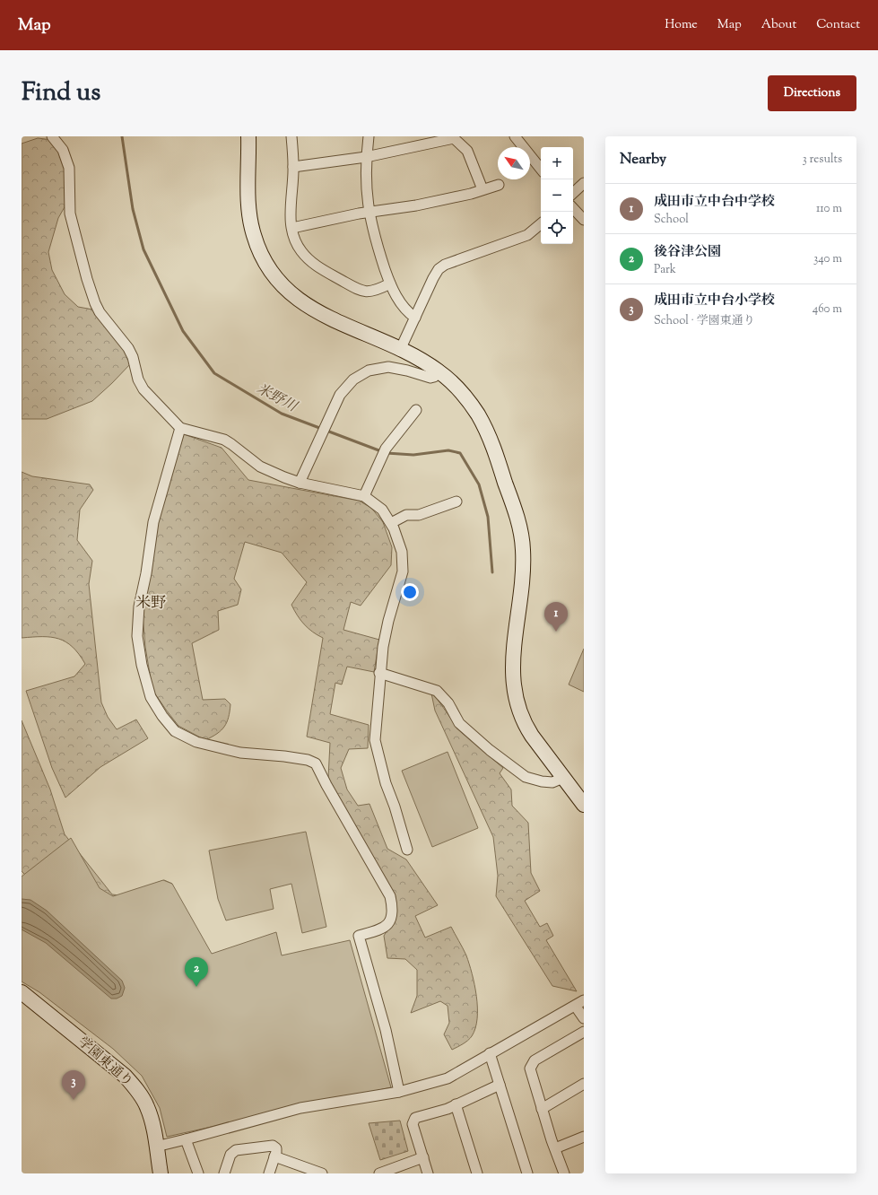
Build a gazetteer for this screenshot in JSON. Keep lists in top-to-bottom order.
{
  "streets": {
    "street": ["学園東通り"]
  },
  "districts": ["米野"],
  "water": ["米野川"],
  "north": "top left",
  "page": {
    "header": "Map",
    "nav": [
      "Home",
      "Map",
      "About",
      "Contact"
    ],
    "title": "Find us",
    "buttons": "Directions",
    "heading": ["Nearby", "3 results"],
    "map_buttons": ["+", "−"],
    "list": [
      {
        "mark": "1",
        "name": "成田市立中台中学校",
        "note": "School",
        "value": "110 m"
      },
      {
        "mark": "2",
        "name": "後谷津公園",
        "note": "Park",
        "value": "340 m"
      },
      {
        "mark": "3",
        "name": "成田市立中台小学校",
        "note": "School · 学園東通り",
        "value": "460 m"
      }
    ],
    "pins": ["1", "2", "3"]
  }
}
